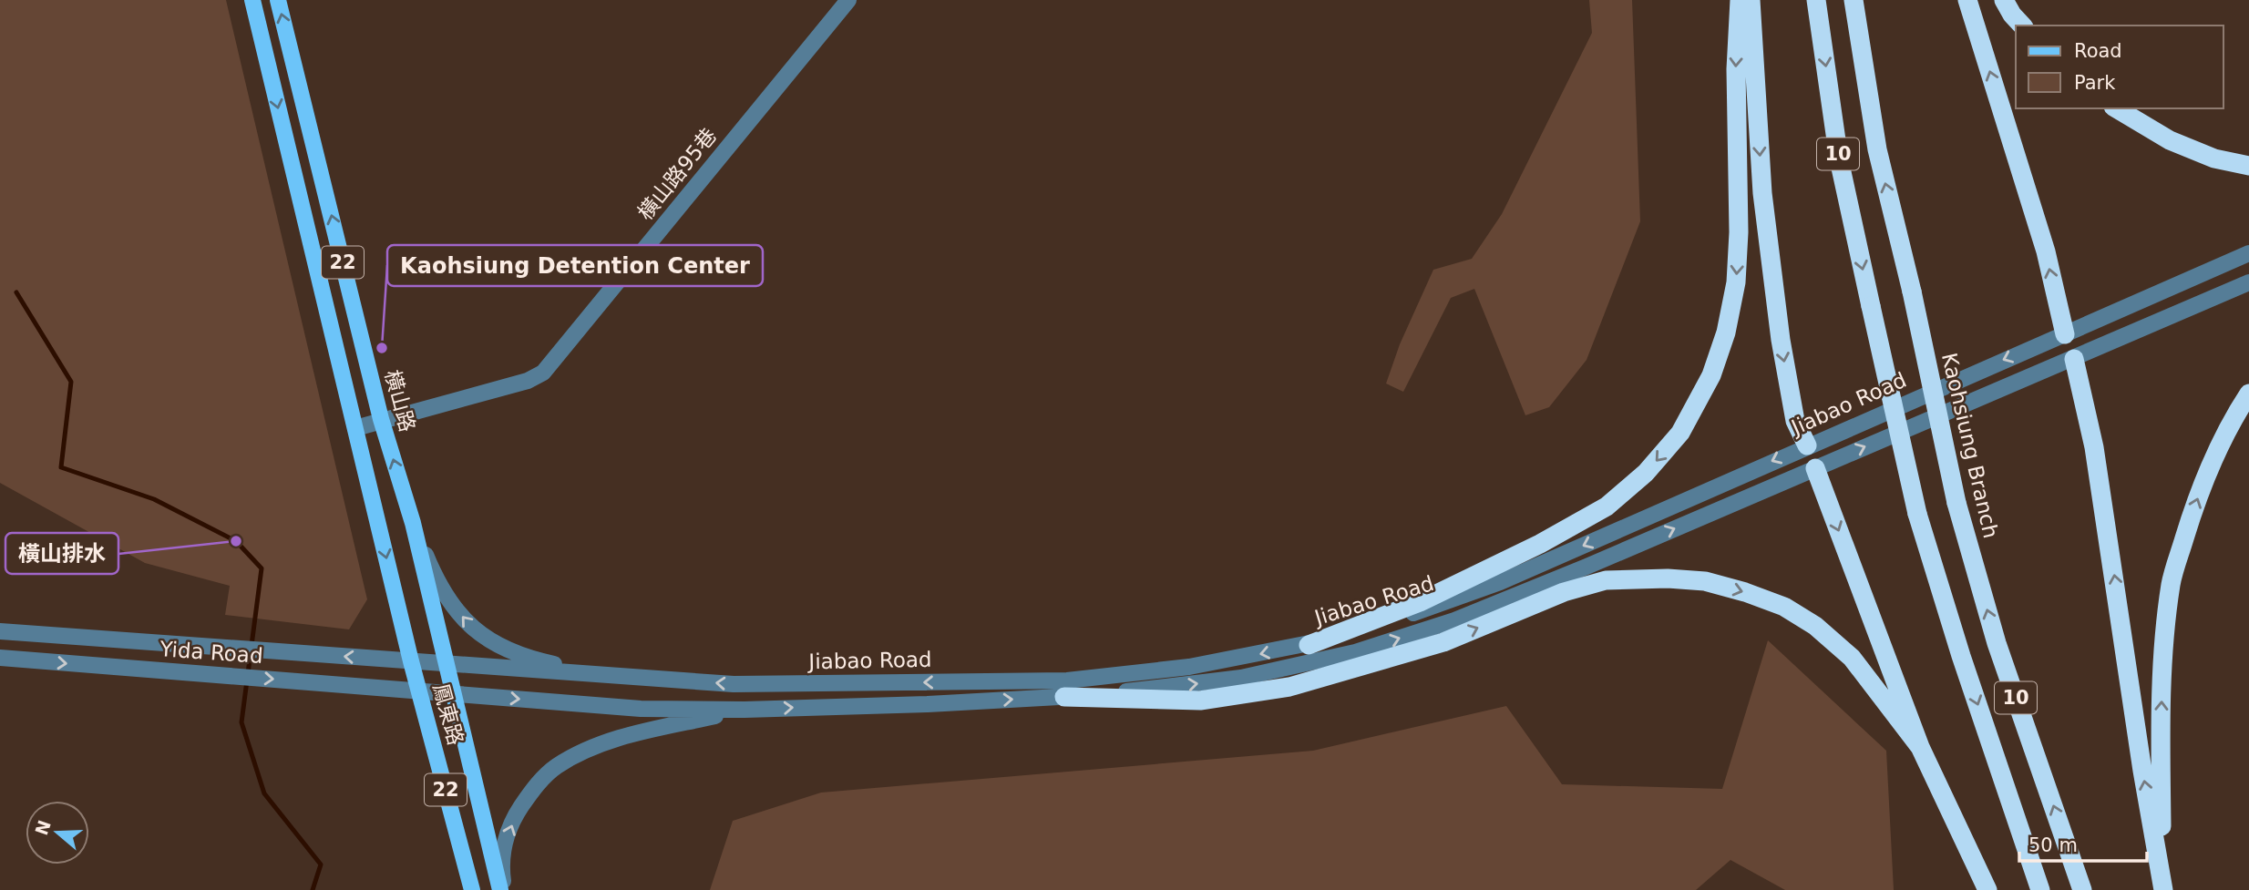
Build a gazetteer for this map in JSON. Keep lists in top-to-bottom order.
{
  "streets": {
    "highway": ["10", "Kaohsiung Branch"],
    "main road": ["22", "橫山路", "鳳東路"],
    "street": ["橫山路95巷", "Jiabao Road", "Yida Road"]
  },
  "crossings": [
    ["橫山路95巷", "22"],
    ["橫山路95巷", "橫山路"],
    ["22", "Yida Road"],
    ["22", "鳳東路"],
    ["橫山路", "Jiabao Road"],
    ["橫山路", "Yida Road"],
    ["橫山路", "鳳東路"],
    ["Jiabao Road", "Yida Road"],
    ["Jiabao Road", "鳳東路"],
    ["Yida Road", "鳳東路"]
  ],
  "places": ["Kaohsiung Detention Center", "橫山排水"],
  "legend": ["Road", "Park"],
  "scale_bar": "50 m",
  "north": "left"
}
